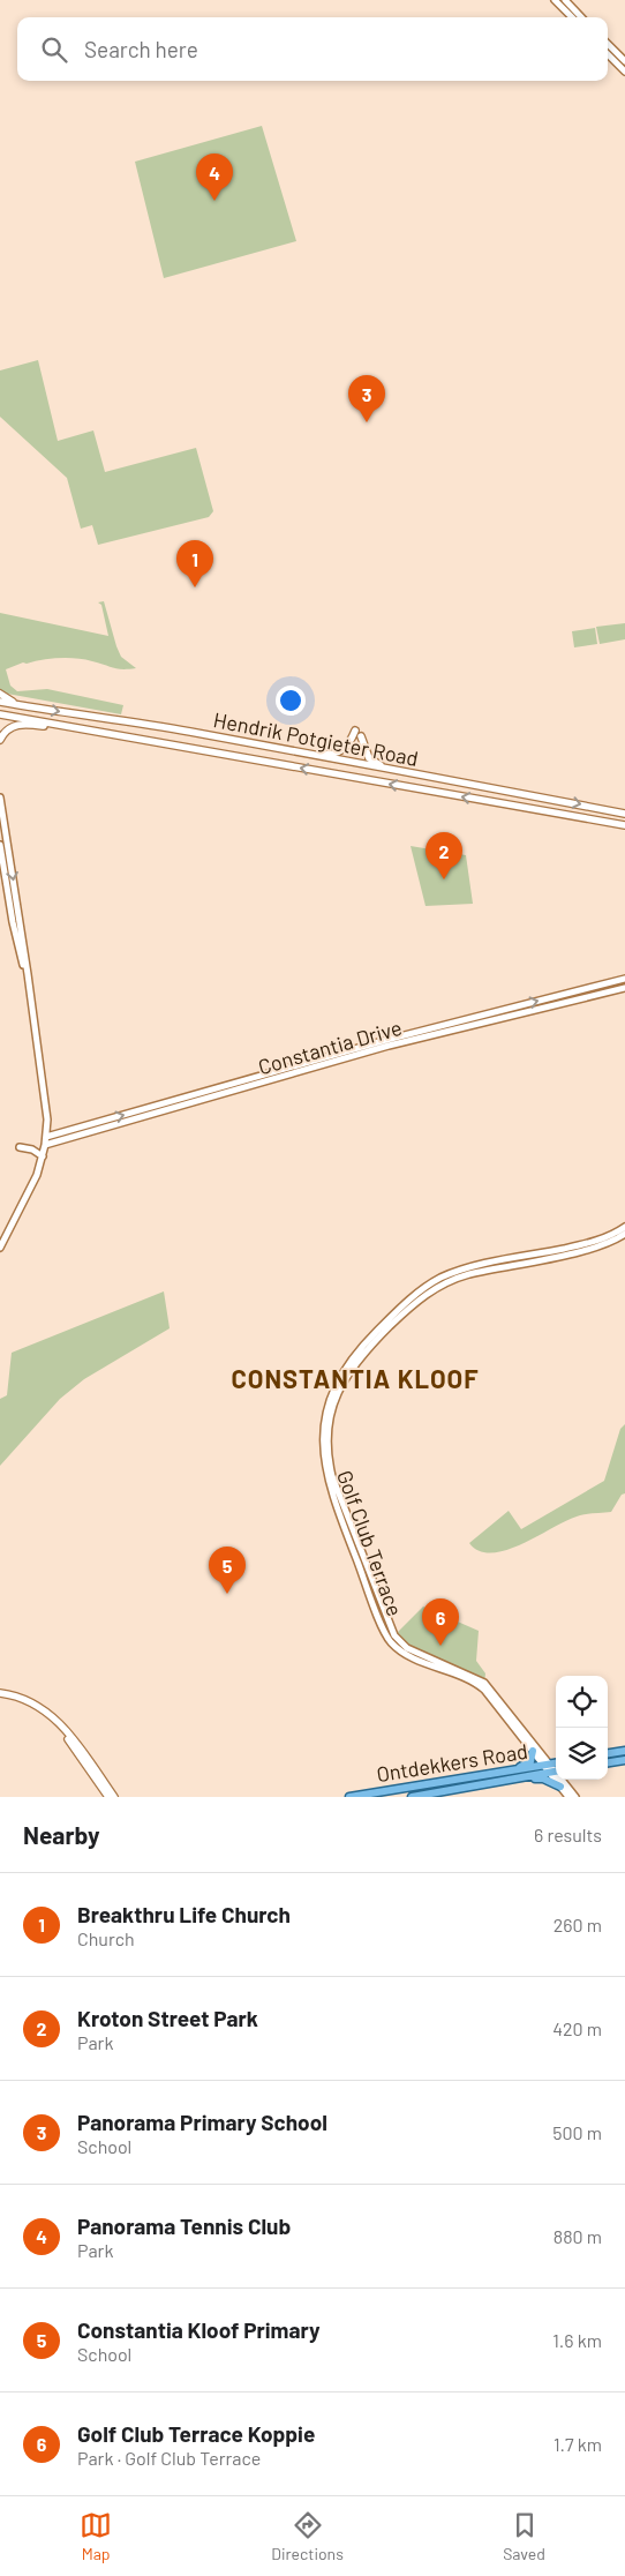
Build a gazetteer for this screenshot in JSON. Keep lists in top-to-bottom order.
{
  "streets": {
    "main road": ["Hendrik Potgieter Road", "Ontdekkers Road"],
    "street": ["Constantia Drive", "Golf Club Terrace"]
  },
  "crossings": [
    ["Golf Club Terrace", "Ontdekkers Road"]
  ],
  "districts": ["CONSTANTIA KLOOF"],
  "page": {
    "search": "Search here",
    "pins": [
      "4",
      "3",
      "1",
      "2",
      "5",
      "6"
    ],
    "heading": ["Nearby", "6 results"],
    "list": [
      {
        "mark": "1",
        "name": "Breakthru Life Church",
        "note": "Church",
        "value": "260 m"
      },
      {
        "mark": "2",
        "name": "Kroton Street Park",
        "note": "Park",
        "value": "420 m"
      },
      {
        "mark": "3",
        "name": "Panorama Primary School",
        "note": "School",
        "value": "500 m"
      },
      {
        "mark": "4",
        "name": "Panorama Tennis Club",
        "note": "Park",
        "value": "880 m"
      },
      {
        "mark": "5",
        "name": "Constantia Kloof Primary",
        "note": "School",
        "value": "1.6 km"
      },
      {
        "mark": "6",
        "name": "Golf Club Terrace Koppie",
        "note": "Park · Golf Club Terrace",
        "value": "1.7 km"
      }
    ],
    "nav": ["Map", "Directions", "Saved"]
  }
}
